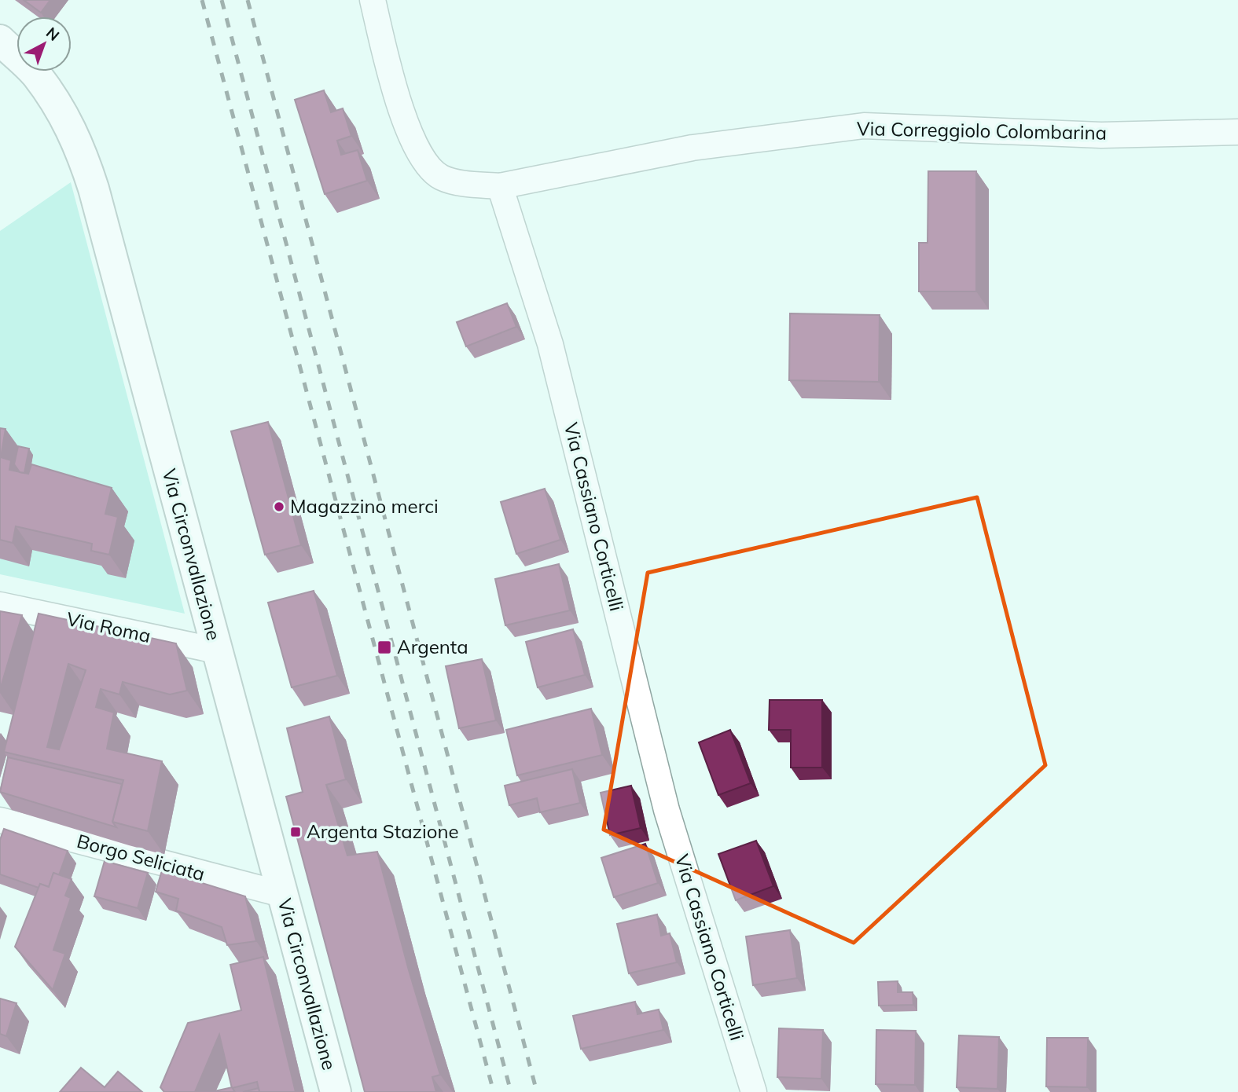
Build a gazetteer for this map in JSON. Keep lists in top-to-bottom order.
{
  "streets": {
    "street": [
      "Via Correggiolo Colombarina",
      "Via Cassiano Corticelli",
      "Via Circonvallazione",
      "Via Roma",
      "Borgo Seliciata"
    ]
  },
  "crossings": [
    ["Via Correggiolo Colombarina", "Via Cassiano Corticelli"],
    ["Via Circonvallazione", "Via Roma"],
    ["Via Circonvallazione", "Borgo Seliciata"]
  ],
  "places": {
    "other": ["Magazzino merci"],
    "transit": ["Argenta", "Argenta Stazione"]
  },
  "north": "top right"
}
